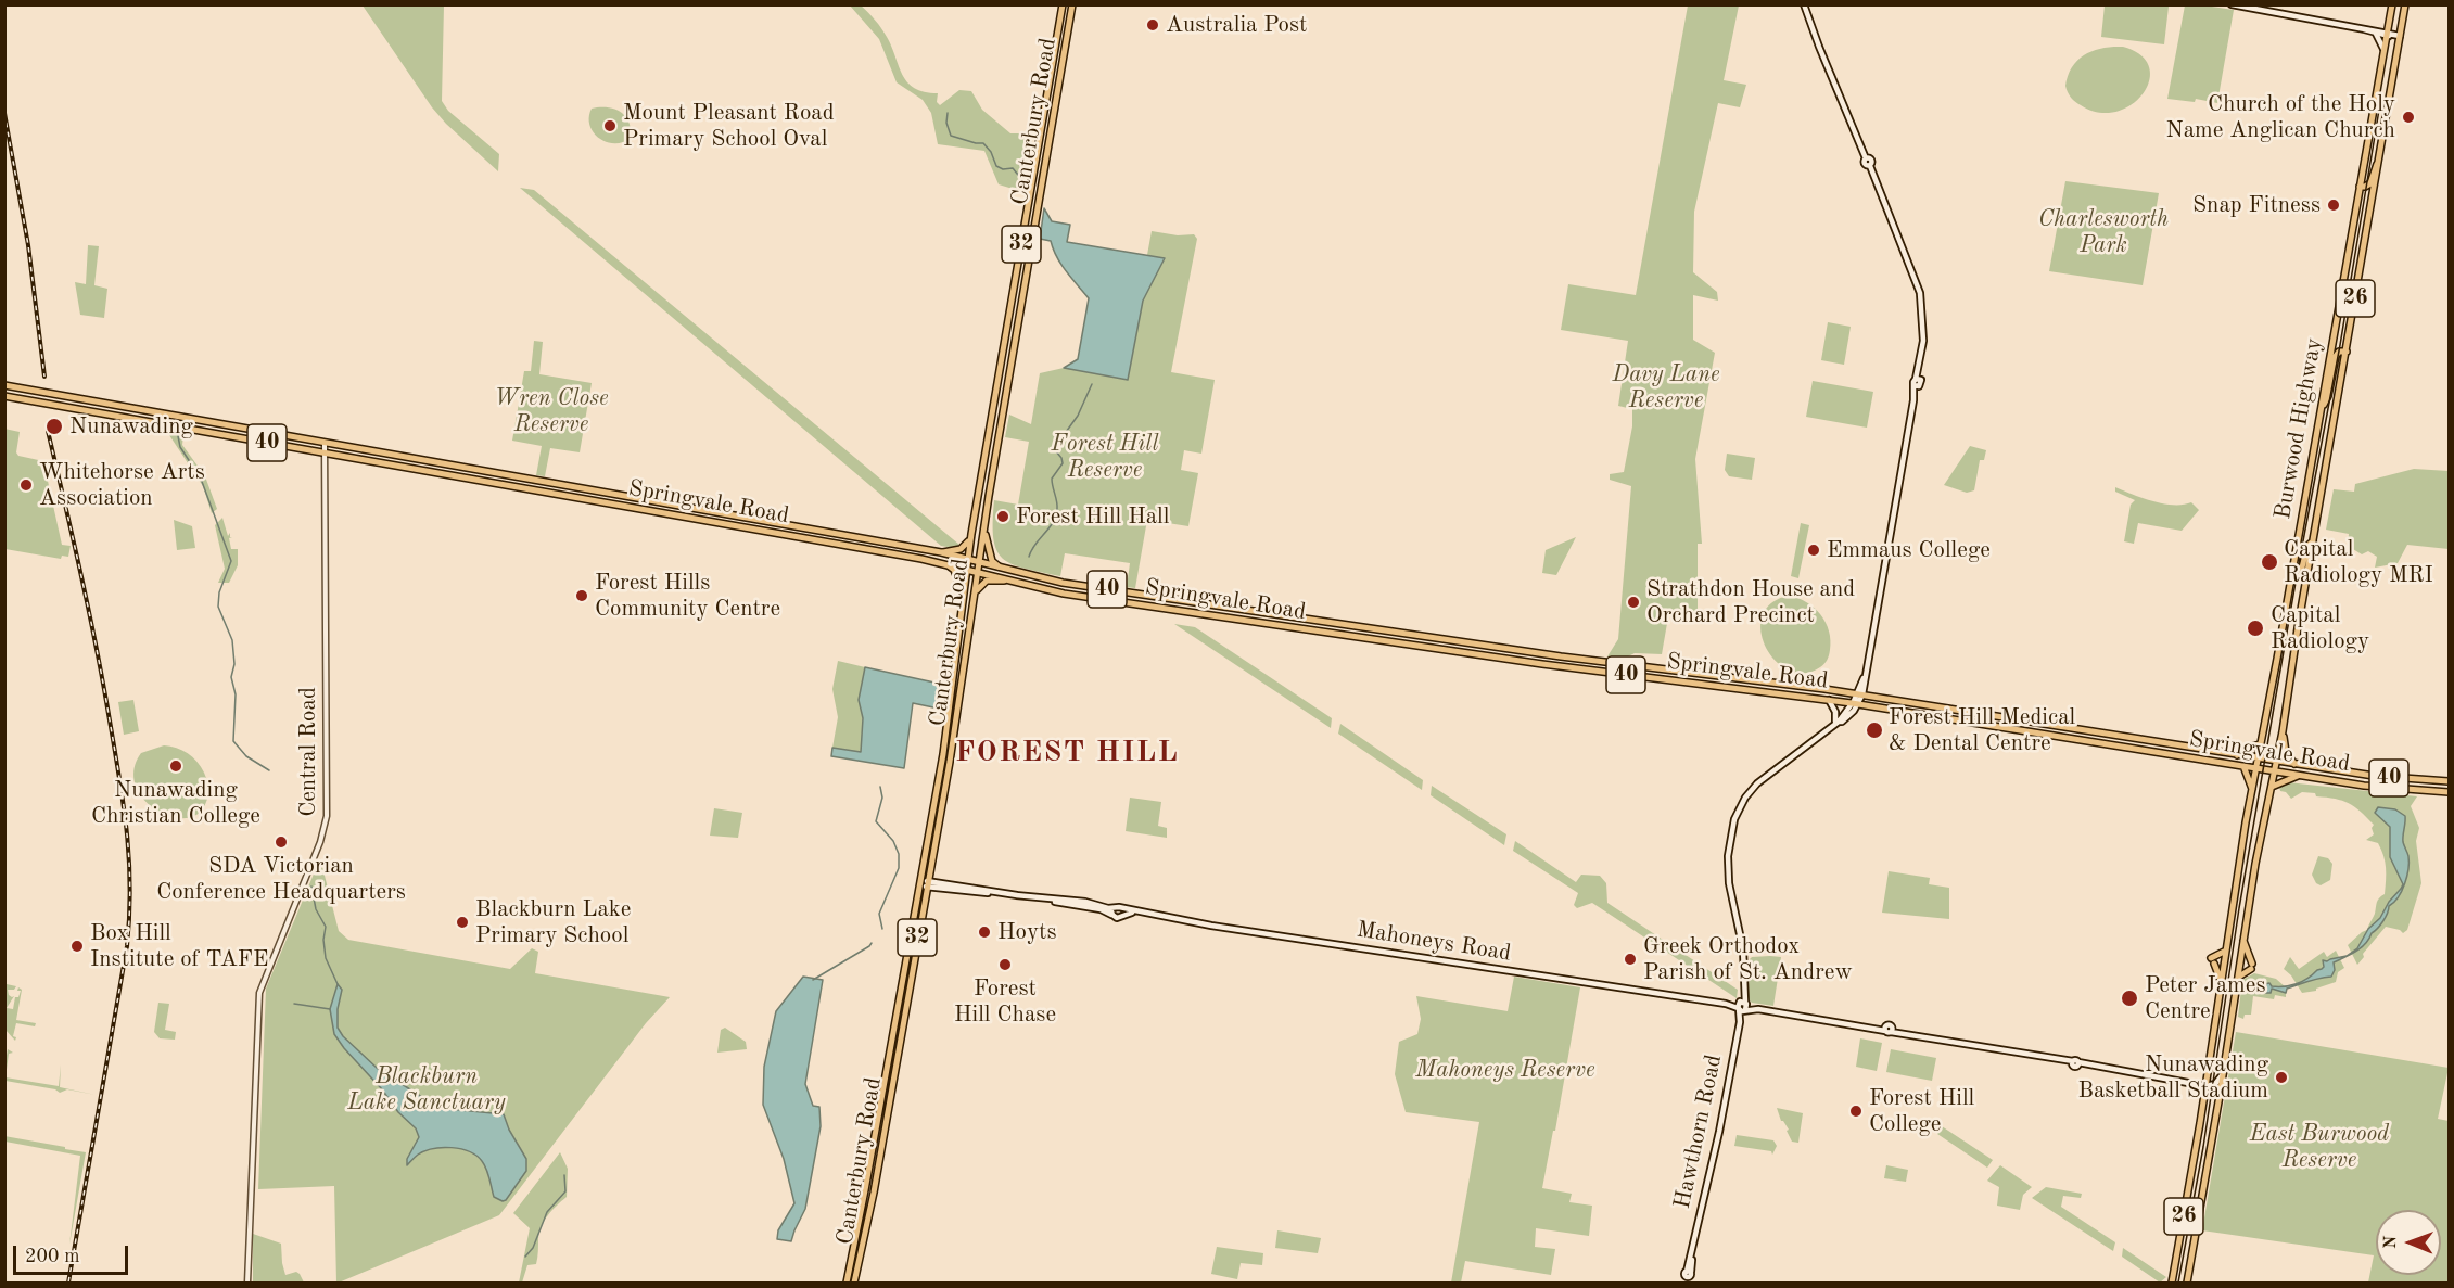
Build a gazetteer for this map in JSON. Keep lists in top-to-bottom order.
{
  "streets": {
    "main road": [
      "Canterbury Road",
      "32",
      "26",
      "Burwood Highway",
      "40",
      "Springvale Road",
      "Mahoneys Road",
      "Hawthorn Road"
    ],
    "street": ["Central Road"]
  },
  "crossings": [
    ["Canterbury Road", "Springvale Road"],
    ["Burwood Highway", "Springvale Road"],
    ["Burwood Highway", "Mahoneys Road"],
    ["Springvale Road", "Central Road"],
    ["Springvale Road", "Hawthorn Road"],
    ["Mahoneys Road", "Hawthorn Road"]
  ],
  "districts": ["FOREST HILL"],
  "parks": [
    "Charlesworth Park",
    "Davy Lane Reserve",
    "Wren Close Reserve",
    "Forest Hill Reserve",
    "Mahoneys Reserve",
    "Blackburn Lake Sanctuary",
    "East Burwood Reserve"
  ],
  "places": [
    "Australia Post",
    "Church of the Holy Name Anglican Church",
    "Mount Pleasant Road Primary School Oval",
    "Snap Fitness",
    "Nunawading",
    "Whitehorse Arts Association",
    "Forest Hill Hall",
    "Emmaus College",
    "Capital Radiology MRI",
    "Forest Hills Community Centre",
    "Strathdon House and Orchard Precinct",
    "Capital Radiology",
    "Forest Hill Medical & Dental Centre",
    "Nunawading Christian College",
    "SDA Victorian Conference Headquarters",
    "Blackburn Lake Primary School",
    "Hoyts",
    "Box Hill Institute of TAFE",
    "Greek Orthodox Parish of St. Andrew",
    "Forest Hill Chase",
    "Peter James Centre",
    "Nunawading Basketball Stadium",
    "Forest Hill College"
  ],
  "scale_bar": "200 m",
  "north": "left"
}
